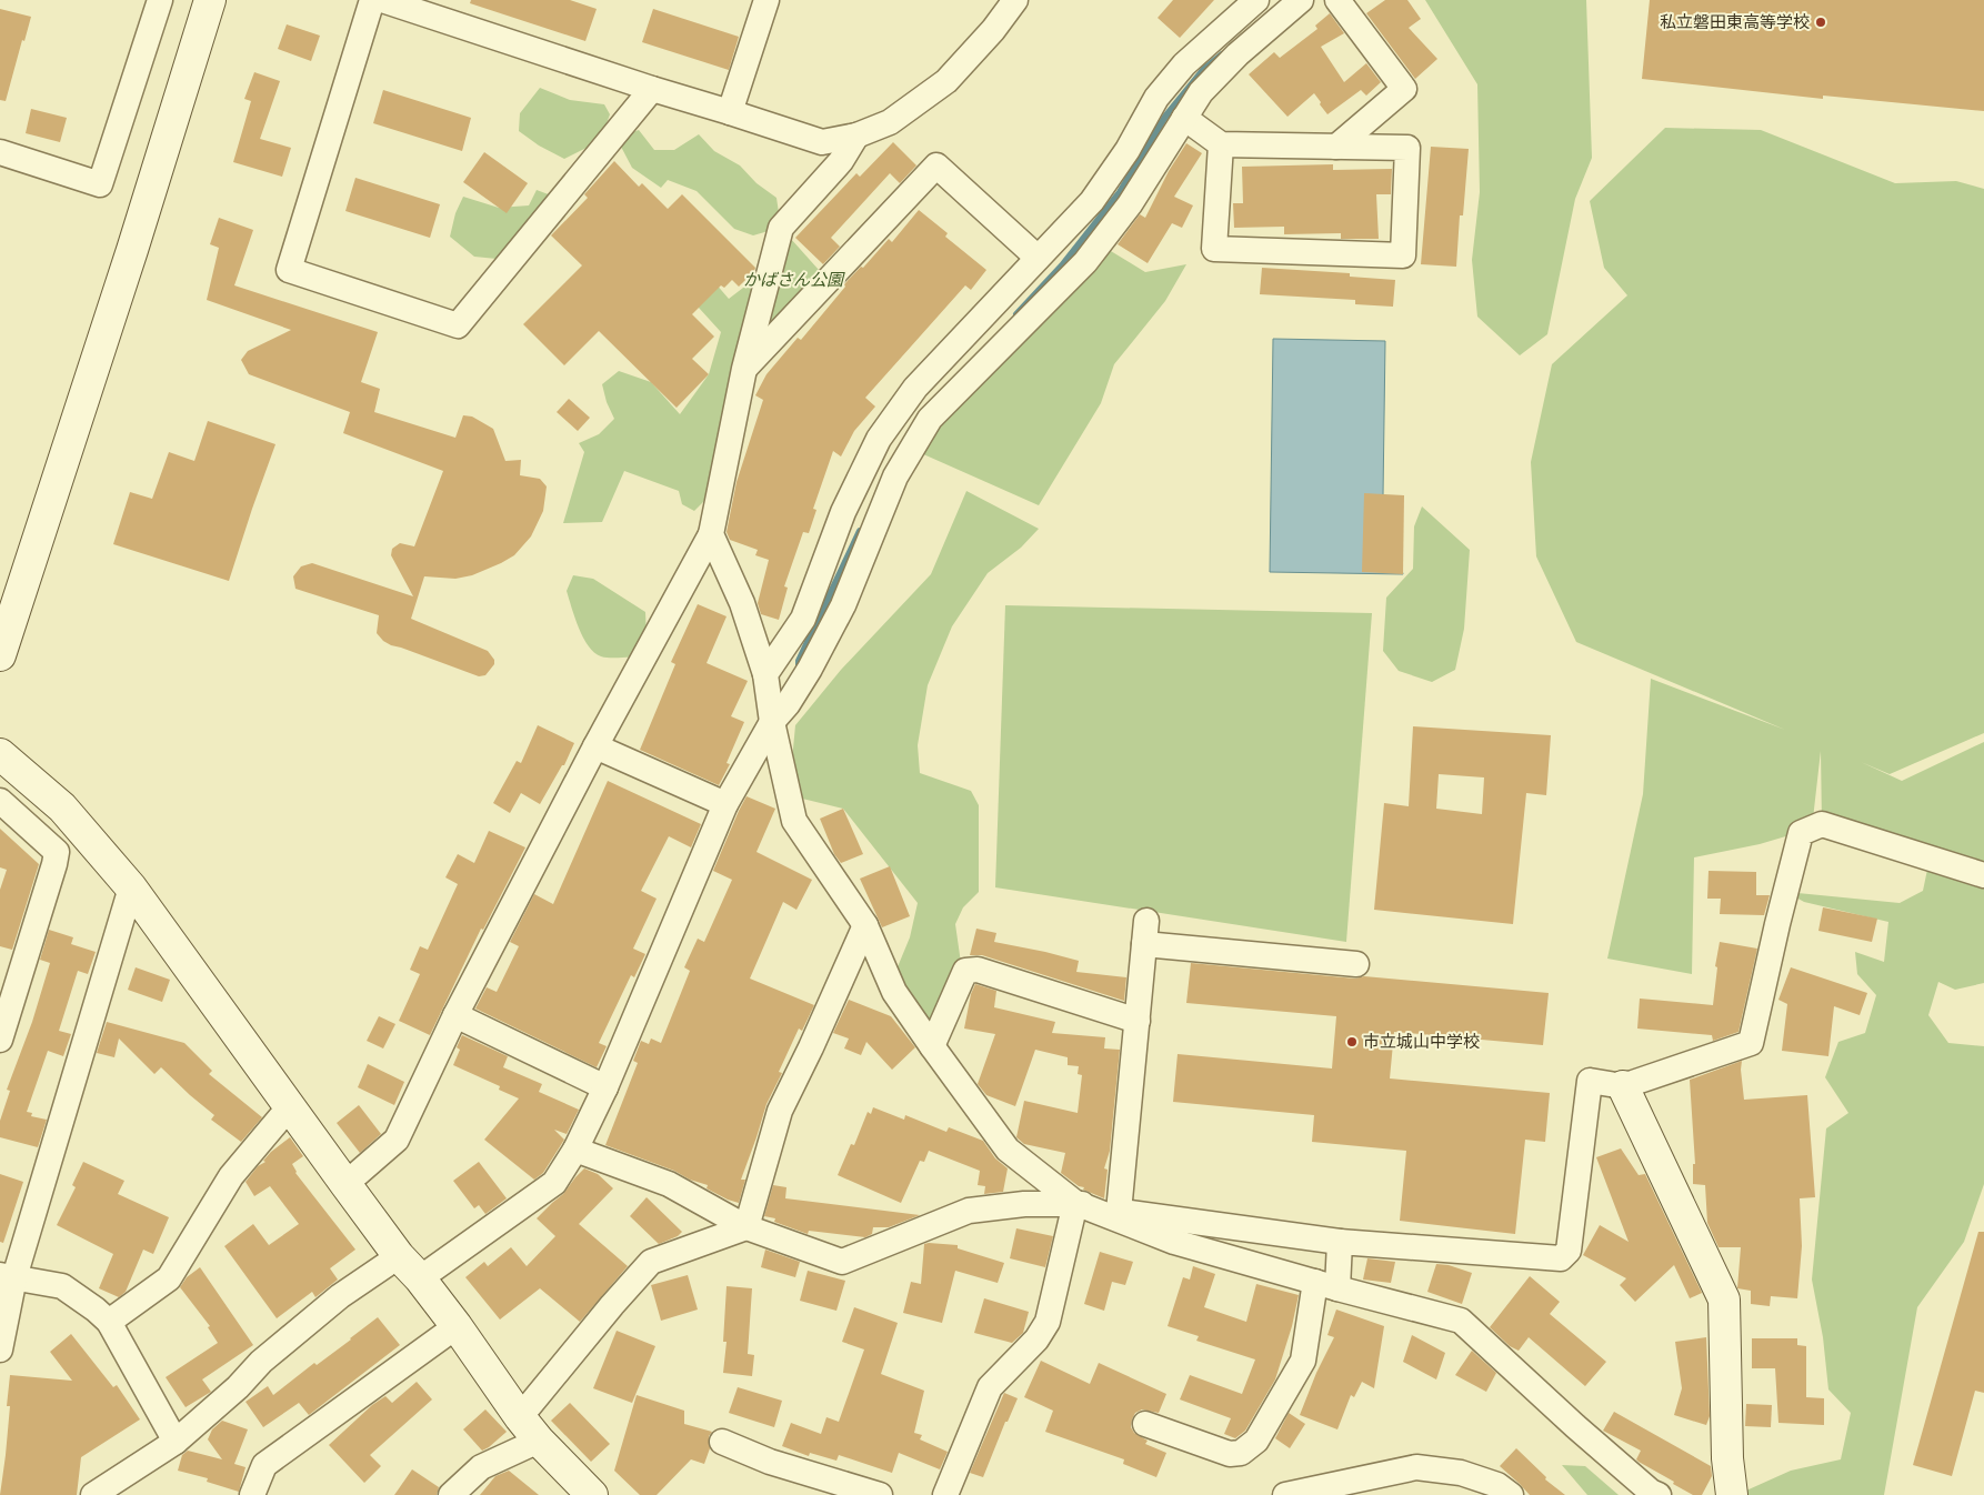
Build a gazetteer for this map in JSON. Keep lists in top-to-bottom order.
{
  "parks": ["かばさん公園"],
  "places": ["私立磐田東高等学校", "市立城山中学校"]
}
